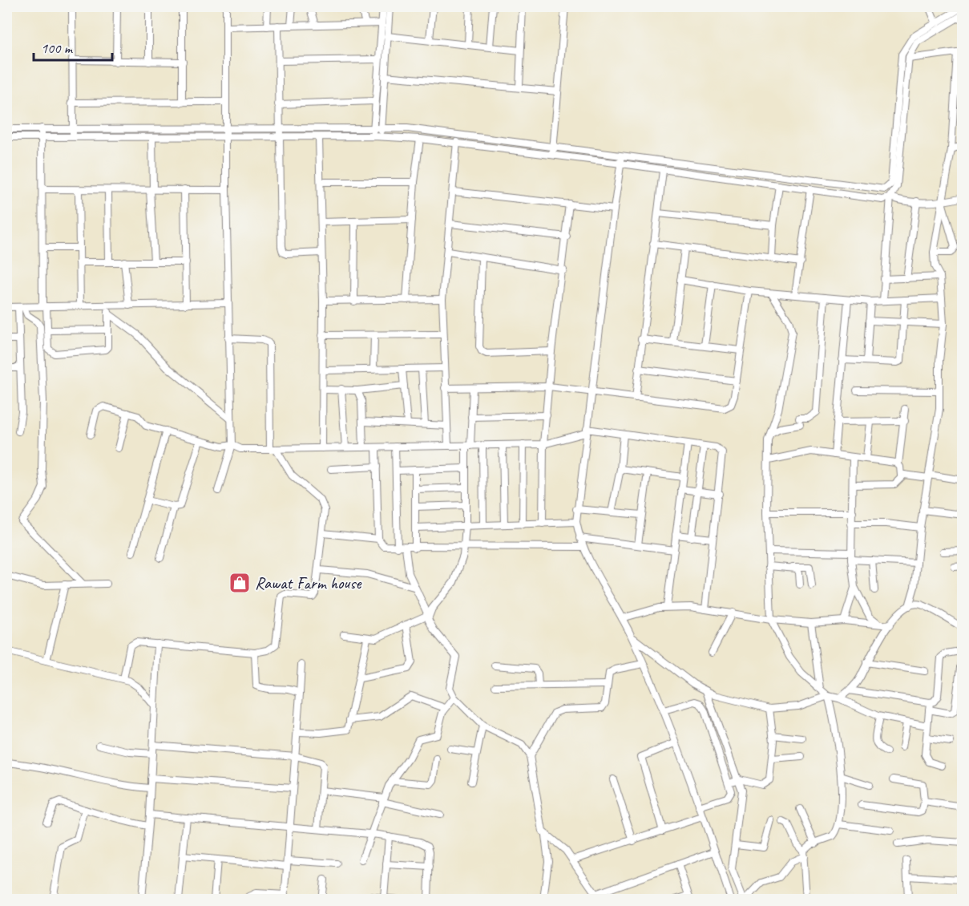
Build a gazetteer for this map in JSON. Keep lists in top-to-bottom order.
{
  "places": {
    "shop": ["Rawat Farm house"]
  },
  "scale_bar": "100 m"
}
